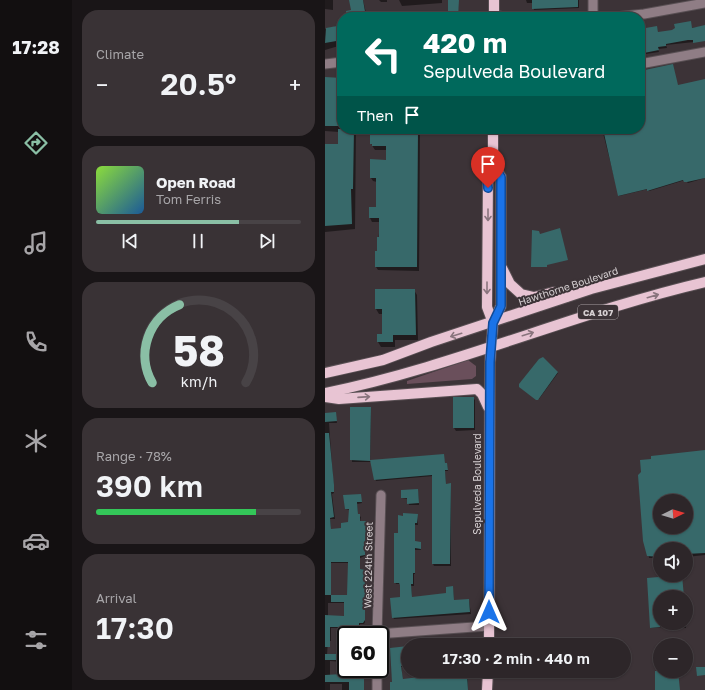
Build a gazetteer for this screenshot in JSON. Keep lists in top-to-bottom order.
{
  "streets": {
    "main road": ["Hawthorne Boulevard", "CA 107", "Sepulveda Boulevard"],
    "street": ["West 224th Street"]
  },
  "crossings": [
    ["Hawthorne Boulevard", "Sepulveda Boulevard"],
    ["CA 107", "Sepulveda Boulevard"]
  ],
  "north": "right",
  "page": {
    "tabs": "17:28",
    "tile": [
      "Climate",
      ["Range · 78%", "390 km"],
      ["Arrival", "17:30"]
    ],
    "turn": ["420 m", "Sepulveda Boulevard"],
    "heat": ["−", "20.5°", "+"],
    "then": "Then",
    "song": ["Open Road", "Tom Ferris"],
    "map_buttons": ["+", "−"],
    "limit": "60",
    "trip": "17:30 · 2 min · 440 m",
    "gauge": ["58", "km/h"]
  }
}
